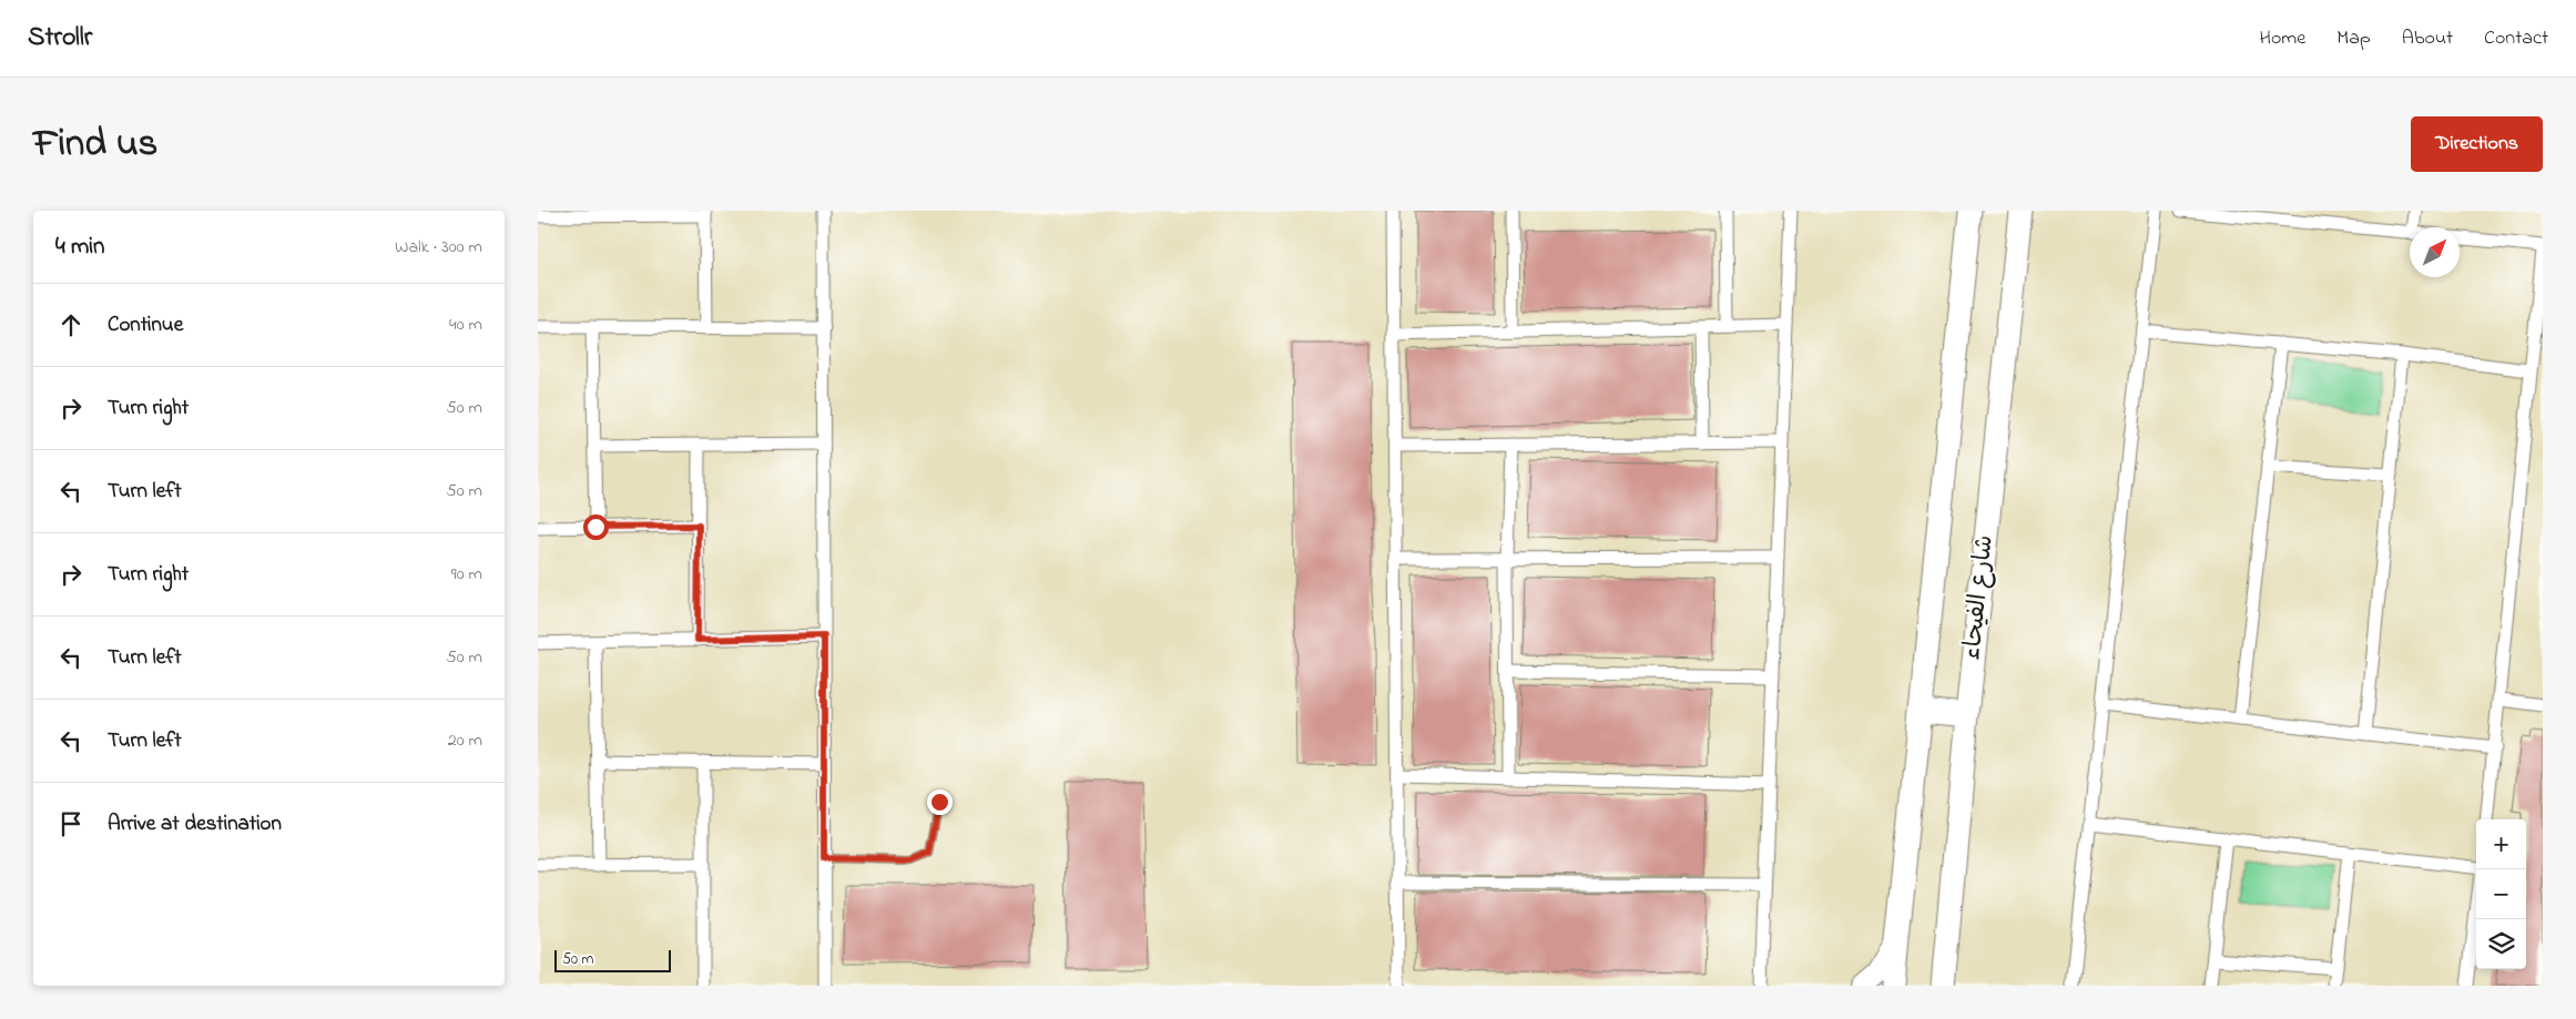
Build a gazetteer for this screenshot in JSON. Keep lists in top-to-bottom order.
{
  "streets": {
    "highway": ["شارع الفيحاء"]
  },
  "scale_bar": "50 m",
  "north": "top right",
  "page": {
    "header": "Strollr",
    "nav": [
      "Home",
      "Map",
      "About",
      "Contact"
    ],
    "title": "Find us",
    "buttons": "Directions",
    "heading": ["4 min", "Walk · 300 m"],
    "list": [
      ["Continue", "40 m"],
      ["Turn right", "50 m"],
      ["Turn left", "50 m"],
      ["Turn right", "90 m"],
      ["Turn left", "50 m"],
      ["Turn left", "20 m"],
      "Arrive at destination"
    ],
    "map_buttons": ["+", "−"],
    "scale": "50 m"
  }
}
